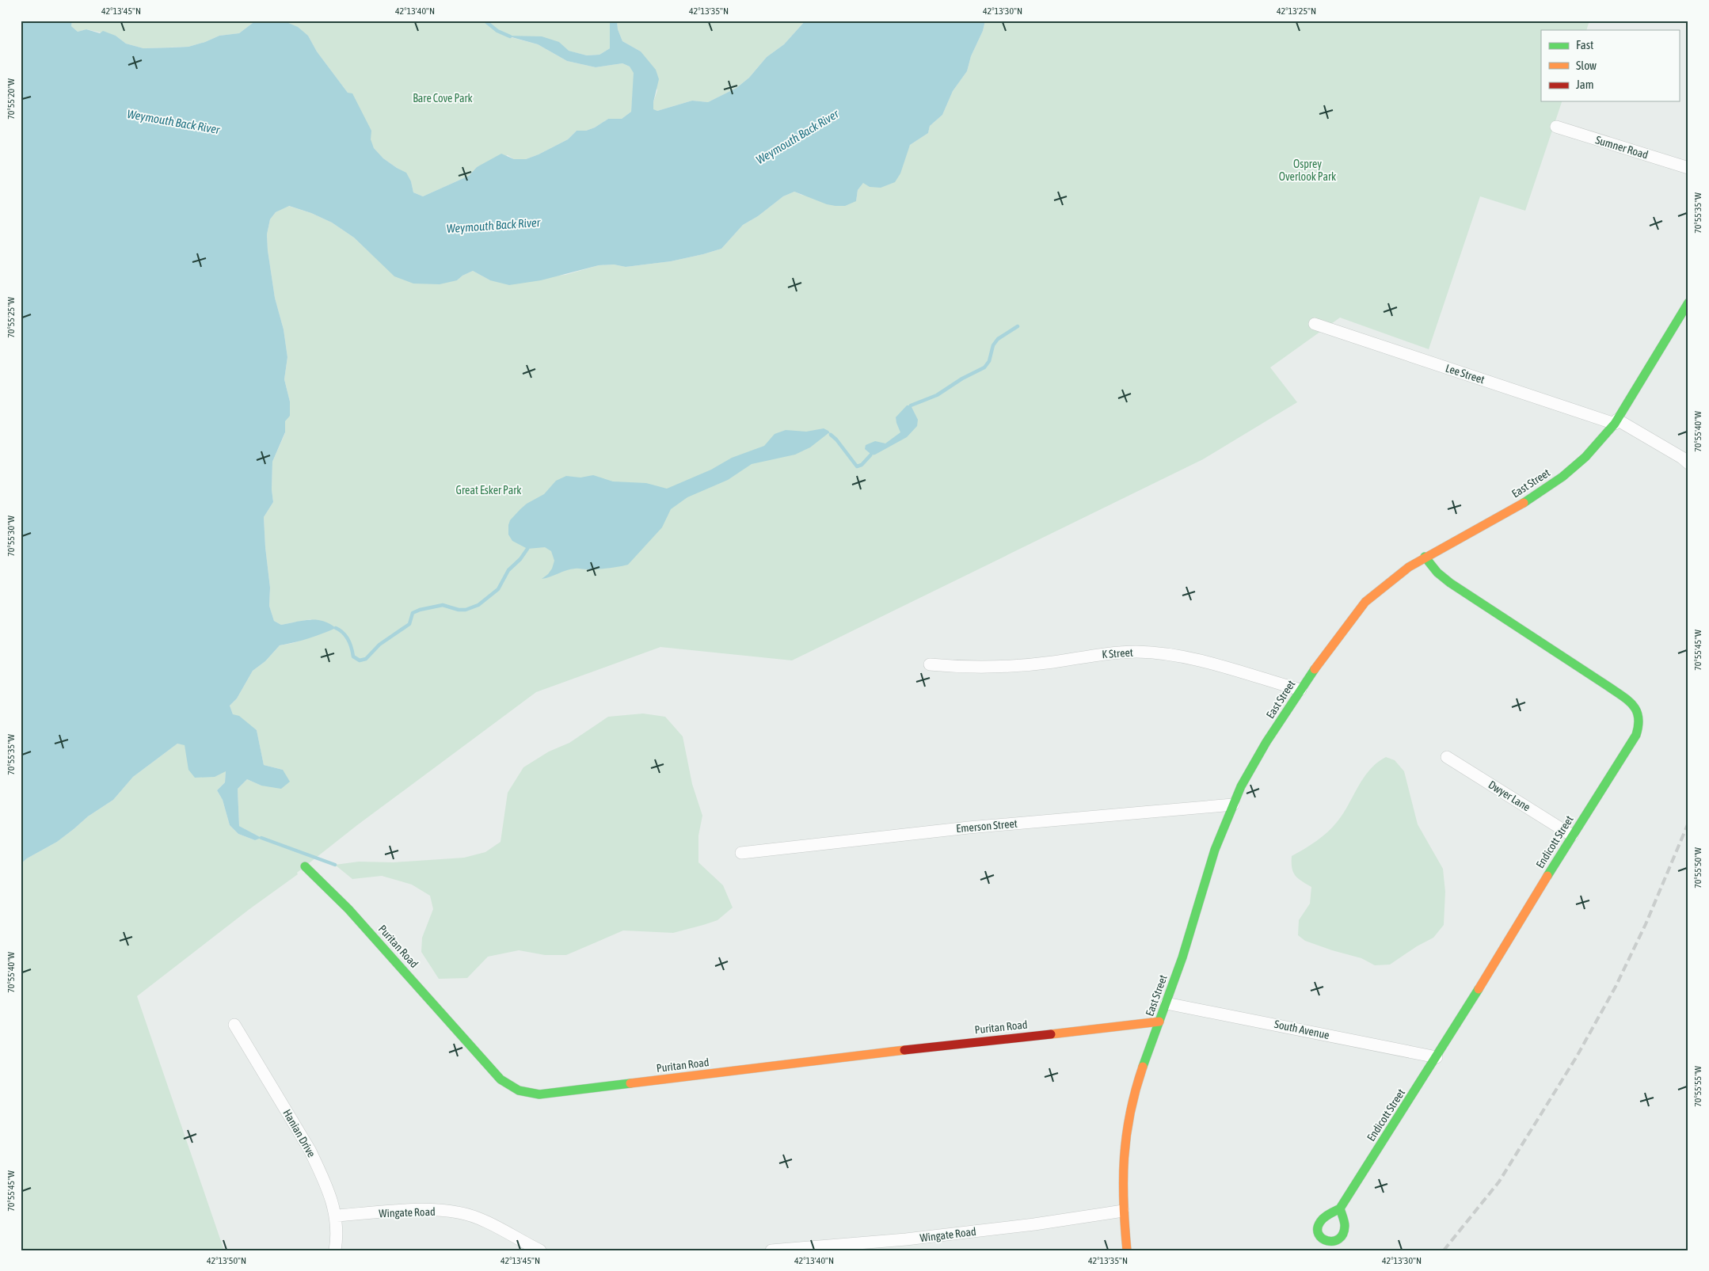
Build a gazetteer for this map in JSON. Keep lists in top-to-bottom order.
{
  "streets": {
    "street": [
      "Sumner Road",
      "Lee Street",
      "East Street",
      "K Street",
      "Dwyer Lane",
      "Emerson Street",
      "Endicott Street",
      "Puritan Road",
      "South Avenue",
      "Hanian Drive",
      "Wingate Road"
    ]
  },
  "crossings": [
    ["Lee Street", "East Street"],
    ["East Street", "K Street"],
    ["East Street", "Emerson Street"],
    ["East Street", "Endicott Street"],
    ["East Street", "Puritan Road"],
    ["East Street", "South Avenue"],
    ["East Street", "Wingate Road"],
    ["Dwyer Lane", "Endicott Street"],
    ["Endicott Street", "South Avenue"],
    ["Hanian Drive", "Wingate Road"]
  ],
  "water": ["Weymouth Back River"],
  "parks": ["Bare Cove Park", "Osprey Overlook Park", "Great Esker Park"],
  "legend": ["Fast", "Slow", "Jam"],
  "coordinates": [
    "42°13'45\"N",
    "42°13'40\"N",
    "42°13'35\"N",
    "42°13'30\"N",
    "42°13'25\"N",
    "70°55'20\"W",
    "70°55'35\"W",
    "70°55'25\"W",
    "70°55'40\"W",
    "70°55'30\"W",
    "70°55'45\"W",
    "70°55'50\"W",
    "70°55'55\"W",
    "42°13'50\"N"
  ]
}
